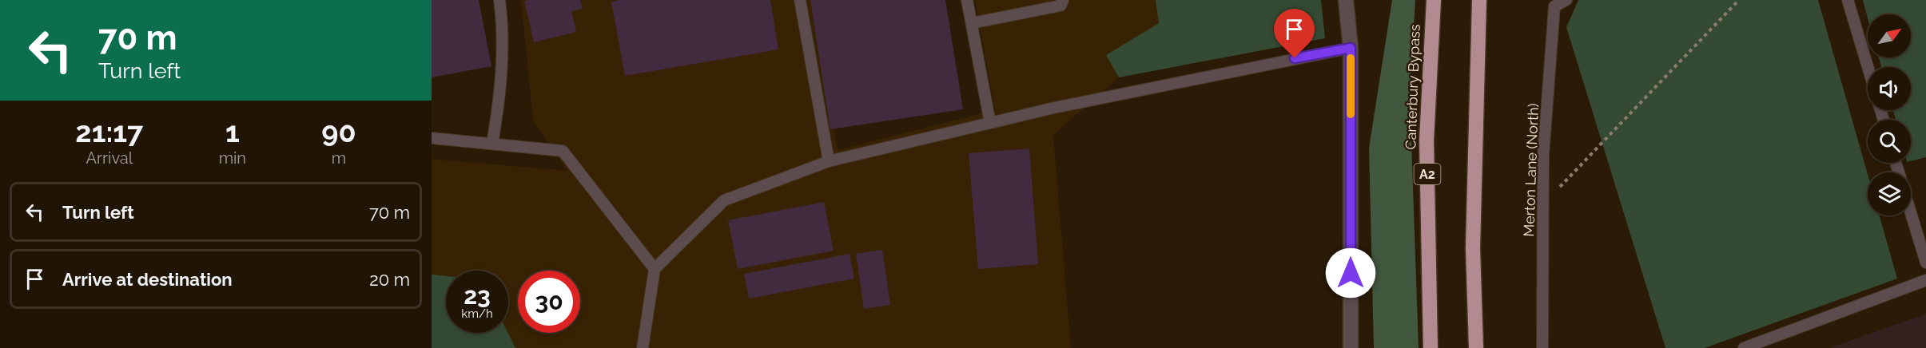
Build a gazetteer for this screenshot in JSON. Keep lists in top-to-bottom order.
{
  "streets": {
    "highway": ["Canterbury Bypass", "A2"],
    "lane": ["Merton Lane (North)"]
  },
  "north": "top right",
  "page": {
    "turn": ["70 m", "Turn left"],
    "eta": [
      "21:17",
      "Arrival",
      "1",
      "min",
      "90",
      "m"
    ],
    "list": [
      {
        "name": "Turn left",
        "value": "70 m"
      },
      {
        "name": "Arrive at destination",
        "value": "20 m"
      }
    ],
    "speed": "23 km/h",
    "limit": "30"
  }
}
